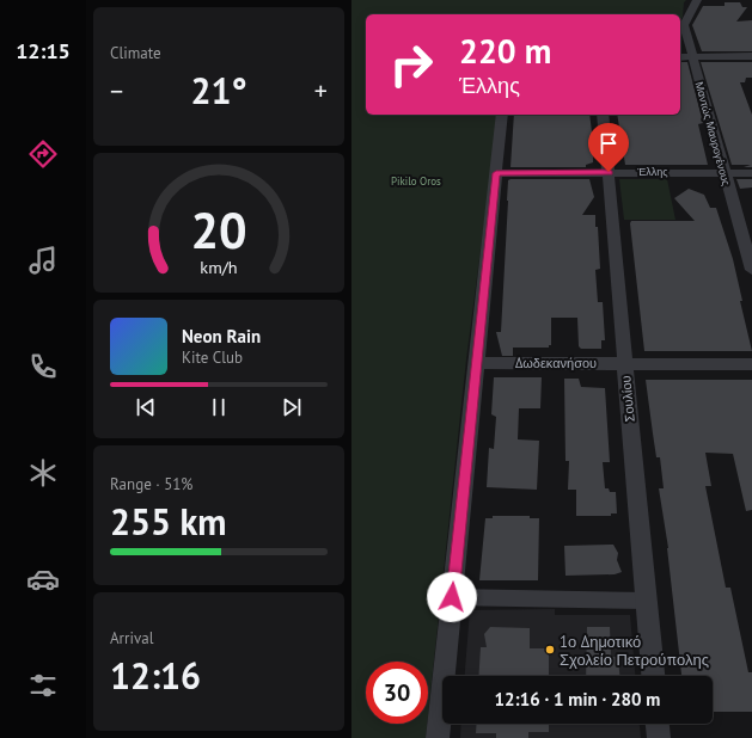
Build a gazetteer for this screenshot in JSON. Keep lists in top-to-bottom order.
{
  "streets": {
    "street": [
      "Μαντώς Μαυρογένους",
      "Έλλης",
      "Δωδεκανήσου",
      "Σουλίου"
    ]
  },
  "crossings": [
    ["Μαντώς Μαυρογένους", "Έλλης"],
    ["Έλλης", "Σουλίου"],
    ["Δωδεκανήσου", "Σουλίου"]
  ],
  "parks": ["Pikilo Oros"],
  "places": ["1ο Δημοτικό Σχολείο Πετρούπολης"],
  "page": {
    "tabs": "12:15",
    "tile": [
      "Climate",
      ["Range · 51%", "255 km"],
      ["Arrival", "12:16"]
    ],
    "turn": ["220 m", "Έλλης"],
    "heat": ["−", "21°", "+"],
    "song": ["Neon Rain", "Kite Club"],
    "limit": "30",
    "trip": "12:16 · 1 min · 280 m",
    "gauge": ["20", "km/h"]
  }
}
